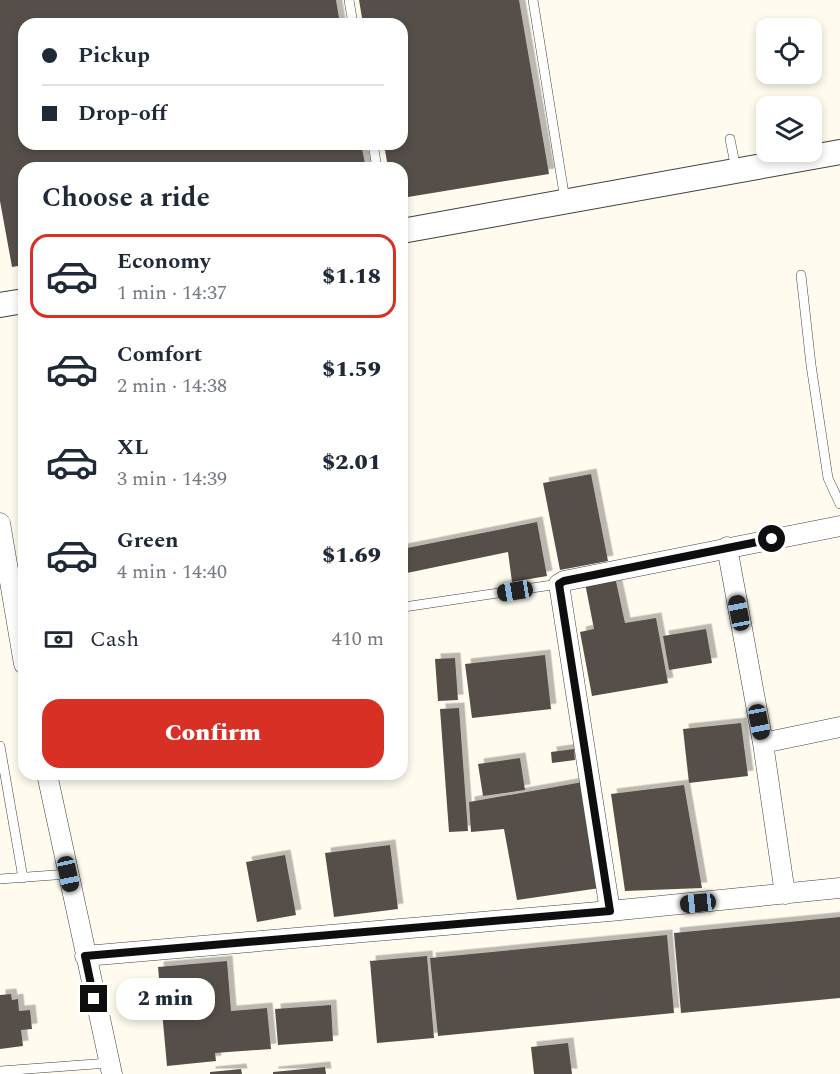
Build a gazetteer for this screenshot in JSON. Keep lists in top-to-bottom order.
{
  "page": {
    "banner": ["Pickup", "Drop-off"],
    "heading": "Choose a ride",
    "list": [
      {
        "name": "Economy",
        "note": "1 min · 14:37",
        "value": "$1.18"
      },
      {
        "name": "Comfort",
        "note": "2 min · 14:38",
        "value": "$1.59"
      },
      {
        "name": "XL",
        "note": "3 min · 14:39",
        "value": "$2.01"
      },
      {
        "name": "Green",
        "note": "4 min · 14:40",
        "value": "$1.69"
      }
    ],
    "pay": ["Cash", "410 m"],
    "buttons": "Confirm",
    "bubble": "2 min"
  }
}
